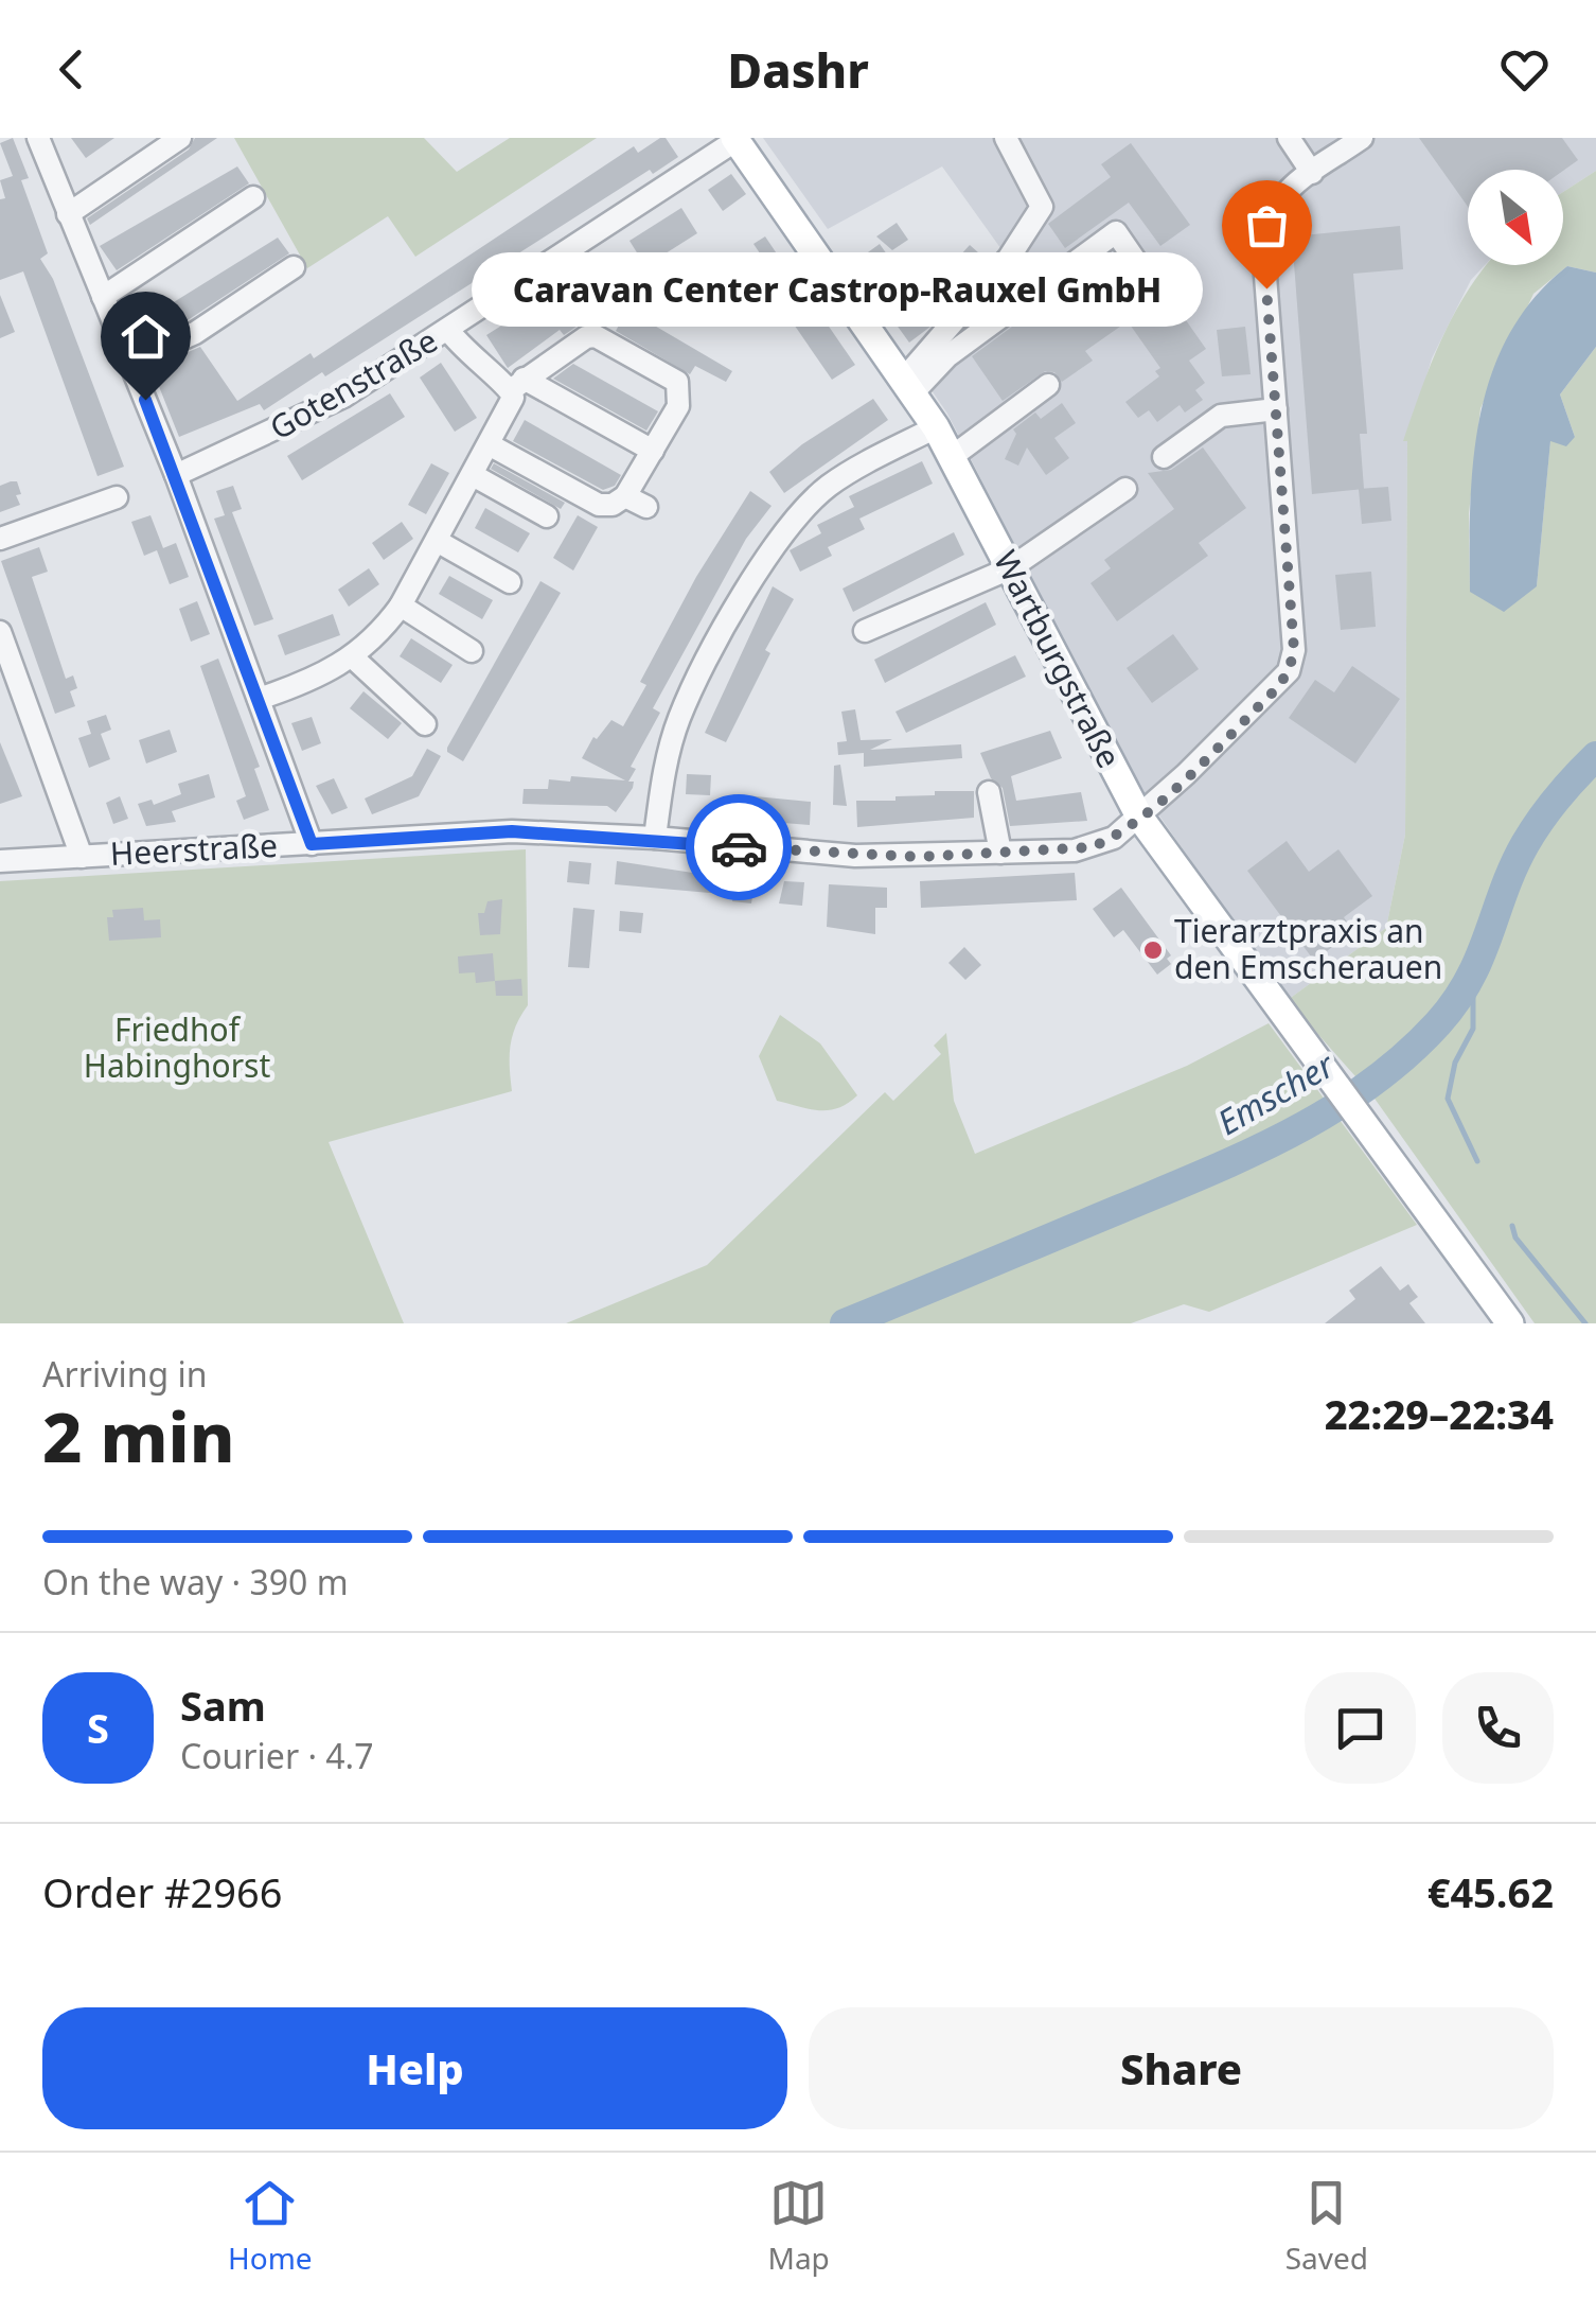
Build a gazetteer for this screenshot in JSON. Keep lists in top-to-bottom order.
{
  "streets": {
    "main road": ["Wartburgstraße"],
    "street": ["Gotenstraße", "Heerstraße"]
  },
  "crossings": [
    ["Gotenstraße", "Wartburgstraße"],
    ["Wartburgstraße", "Heerstraße"]
  ],
  "water": ["Emscher"],
  "parks": ["Friedhof Habinghorst"],
  "places": ["Caravan Center Castrop-Rauxel GmbH", "Tierarztpraxis an den Emscherauen"],
  "north": "bottom right",
  "page": {
    "header": "Dashr",
    "bubble": "Caravan Center Castrop-Rauxel GmbH",
    "heading": ["2 min", "Arriving in", "22:29–22:34"],
    "panel": [
      "Sam",
      "Courier · 4.7",
      "Order #2966",
      "€45.62"
    ],
    "bar": "On the way · 390 m",
    "round": "S",
    "buttons": ["Help", "Share"],
    "tabs": ["Home", "Map", "Saved"]
  }
}
